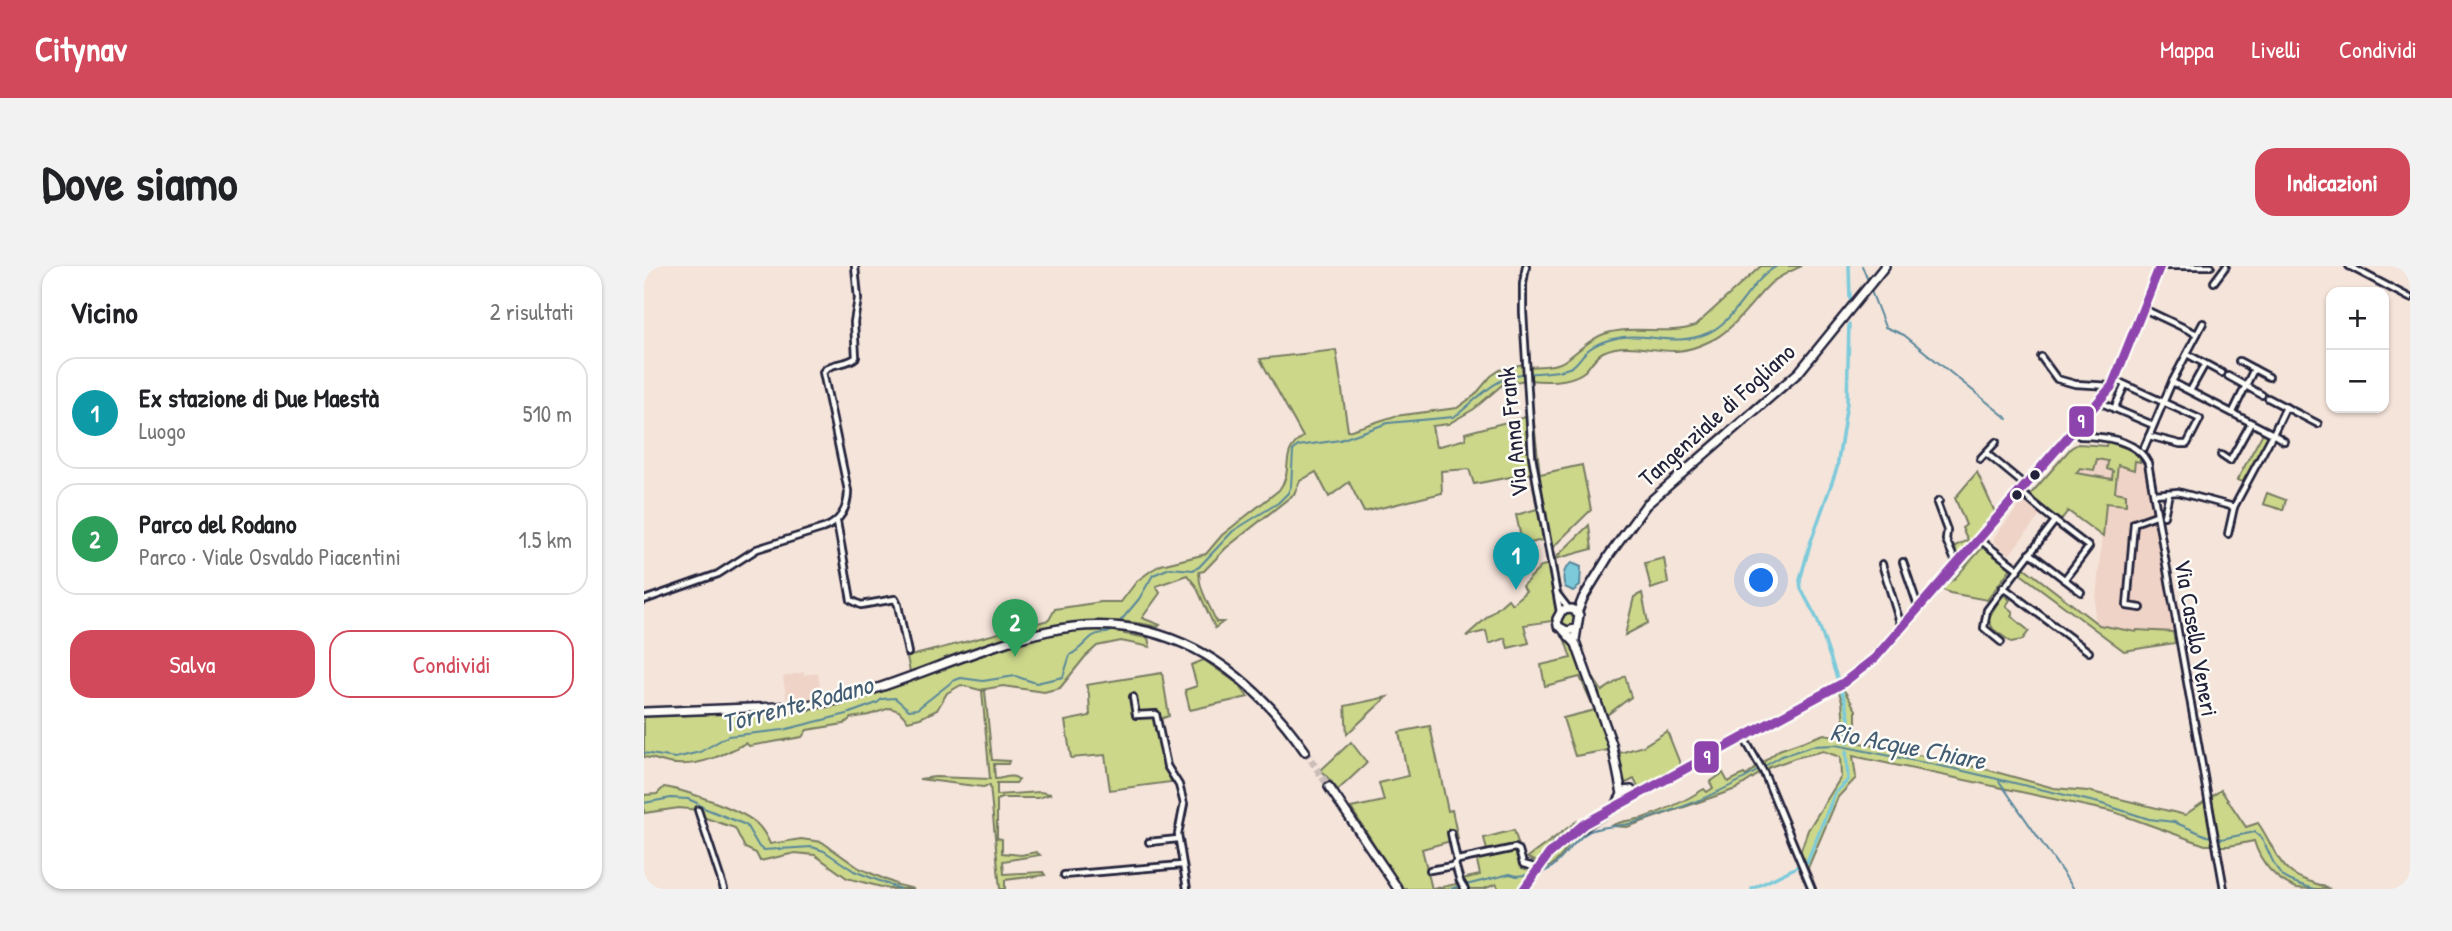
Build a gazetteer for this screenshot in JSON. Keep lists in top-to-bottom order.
{
  "streets": {
    "main road": ["Tangenziale di Fogliano"],
    "street": ["Via Anna Frank", "Via Casello Veneri"]
  },
  "crossings": [
    ["Tangenziale di Fogliano", "Via Anna Frank"]
  ],
  "water": ["Torrente Rodano", "Rio Acque Chiare"],
  "lines": ["transit line 9"],
  "page": {
    "header": "Citynav",
    "nav": ["Mappa", "Livelli", "Condividi"],
    "buttons": [
      "Indicazioni",
      ["Salva", "Condividi"]
    ],
    "title": "Dove siamo",
    "heading": ["Vicino", "2 risultati"],
    "map_buttons": ["+", "−"],
    "list": [
      {
        "mark": "1",
        "name": "Ex stazione di Due Maestà",
        "note": "Luogo",
        "value": "510 m"
      },
      {
        "mark": "2",
        "name": "Parco del Rodano",
        "note": "Parco · Viale Osvaldo Piacentini",
        "value": "1.5 km"
      }
    ],
    "pins": ["1", "2"]
  }
}
